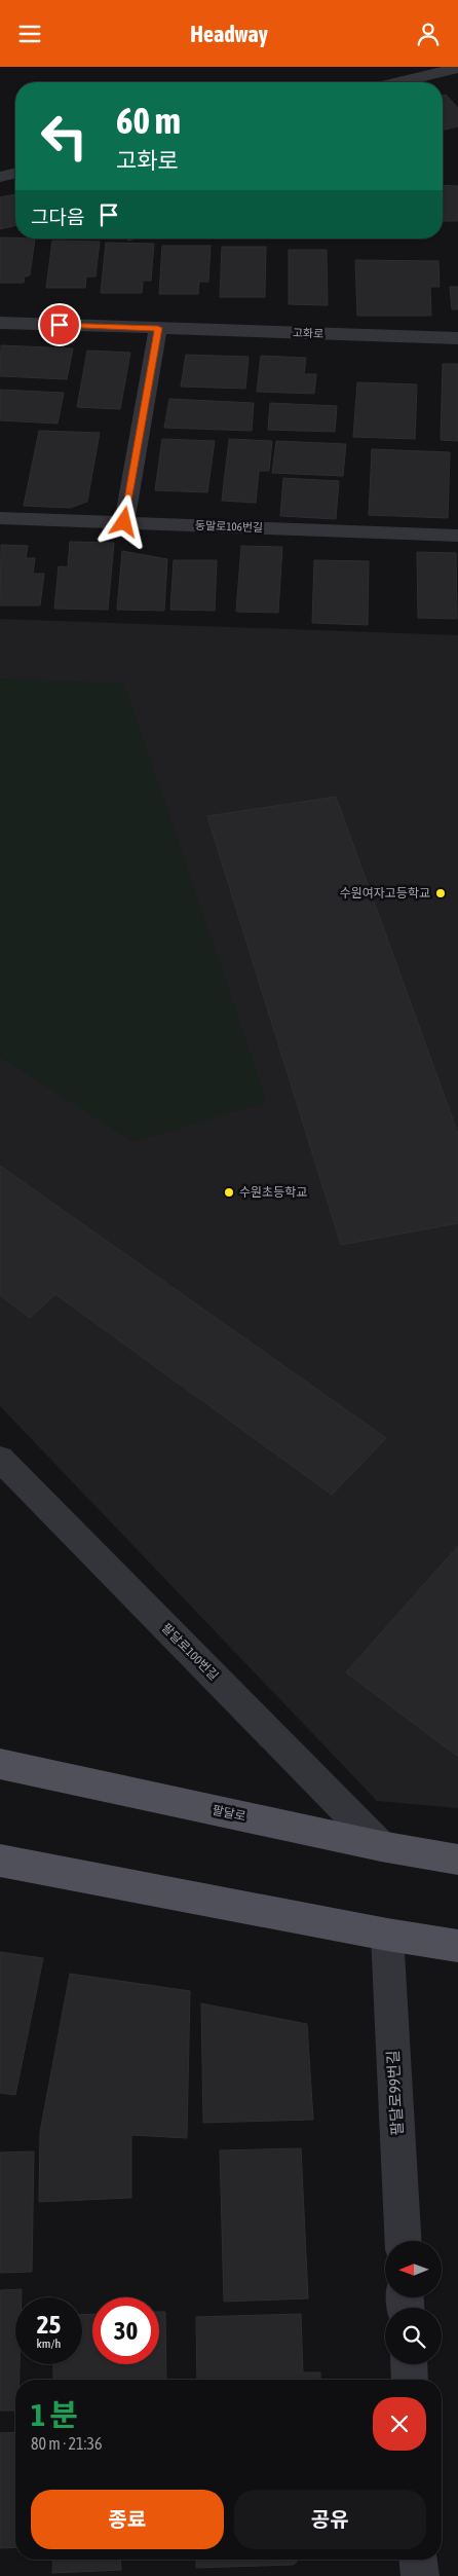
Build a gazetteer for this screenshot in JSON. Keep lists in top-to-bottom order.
{
  "streets": {
    "main road": ["팔달로"],
    "street": [
      "고화로",
      "동말로106번길",
      "팔달로100번길",
      "팔달로99번길"
    ]
  },
  "crossings": [
    ["팔달로100번길", "팔달로"]
  ],
  "places": ["수원여자고등학교", "수원초등학교"],
  "north": "left",
  "page": {
    "header": "Headway",
    "turn": ["60 m", "고화로"],
    "then": "그다음",
    "speed": "25 km/h",
    "limit": "30",
    "heading": ["1 분", "80 m · 21:36"],
    "buttons": ["종료", "공유"]
  }
}
